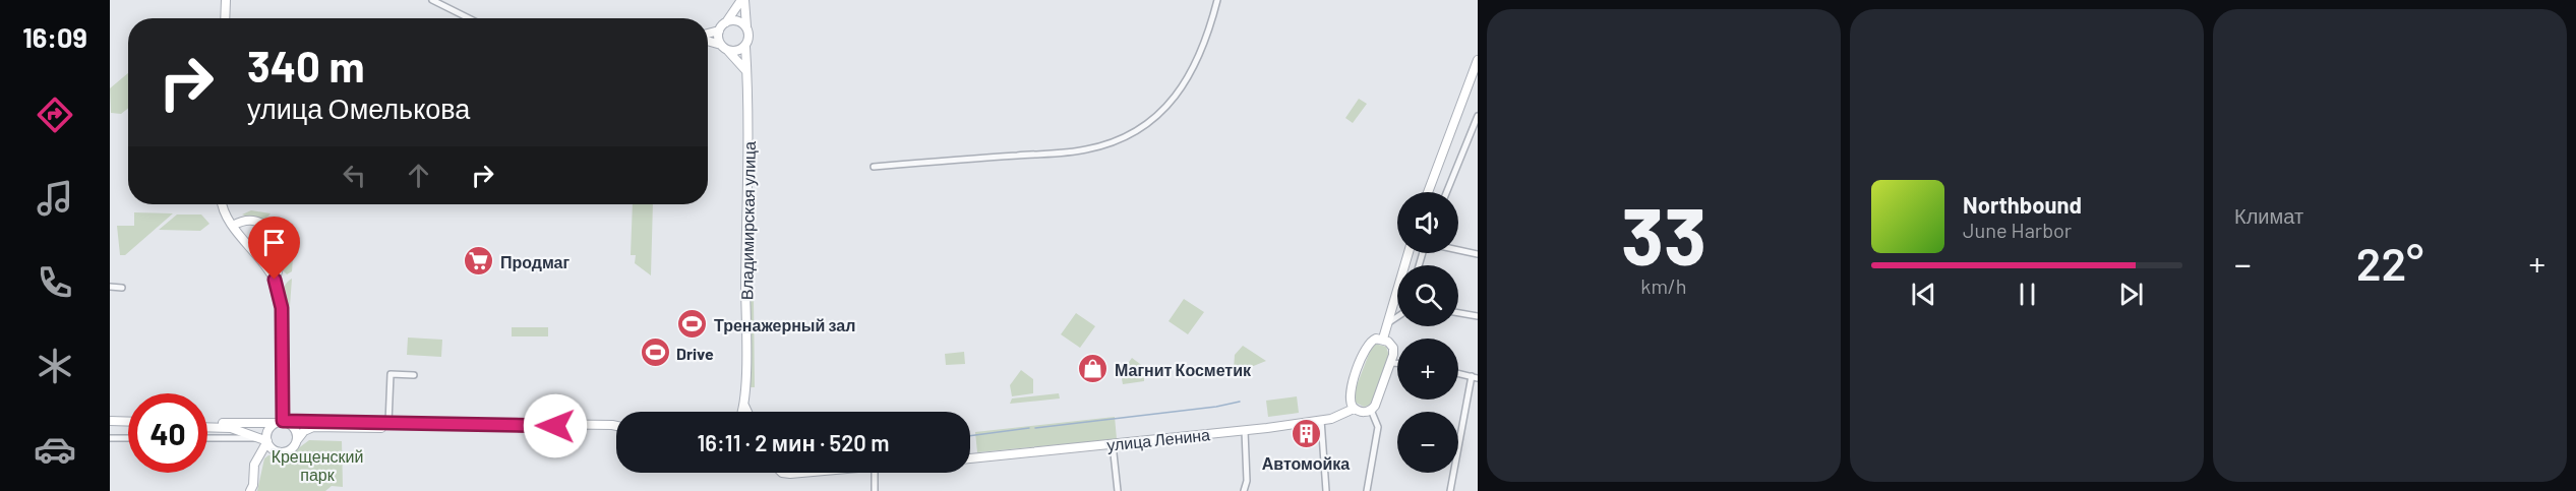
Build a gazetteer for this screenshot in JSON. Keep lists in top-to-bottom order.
{
  "streets": {
    "street": ["Владимирская улица", "улица Ленина"]
  },
  "parks": ["Крещенский парк"],
  "places": {
    "supermarket": ["Продмаг"],
    "sports": ["Тренажерный зал", "Drive"],
    "shop": ["Магнит Косметик"],
    "building": ["Автомойка"]
  },
  "page": {
    "tabs": "16:09",
    "tile": [
      ["33", "km/h"],
      "Климат"
    ],
    "turn": ["340 m", "улица Омелькова"],
    "song": ["Northbound", "June Harbor"],
    "map_buttons": ["+", "−"],
    "heat": ["−", "22°", "+"],
    "limit": "40",
    "trip": "16:11 · 2 мин · 520 m"
  }
}
